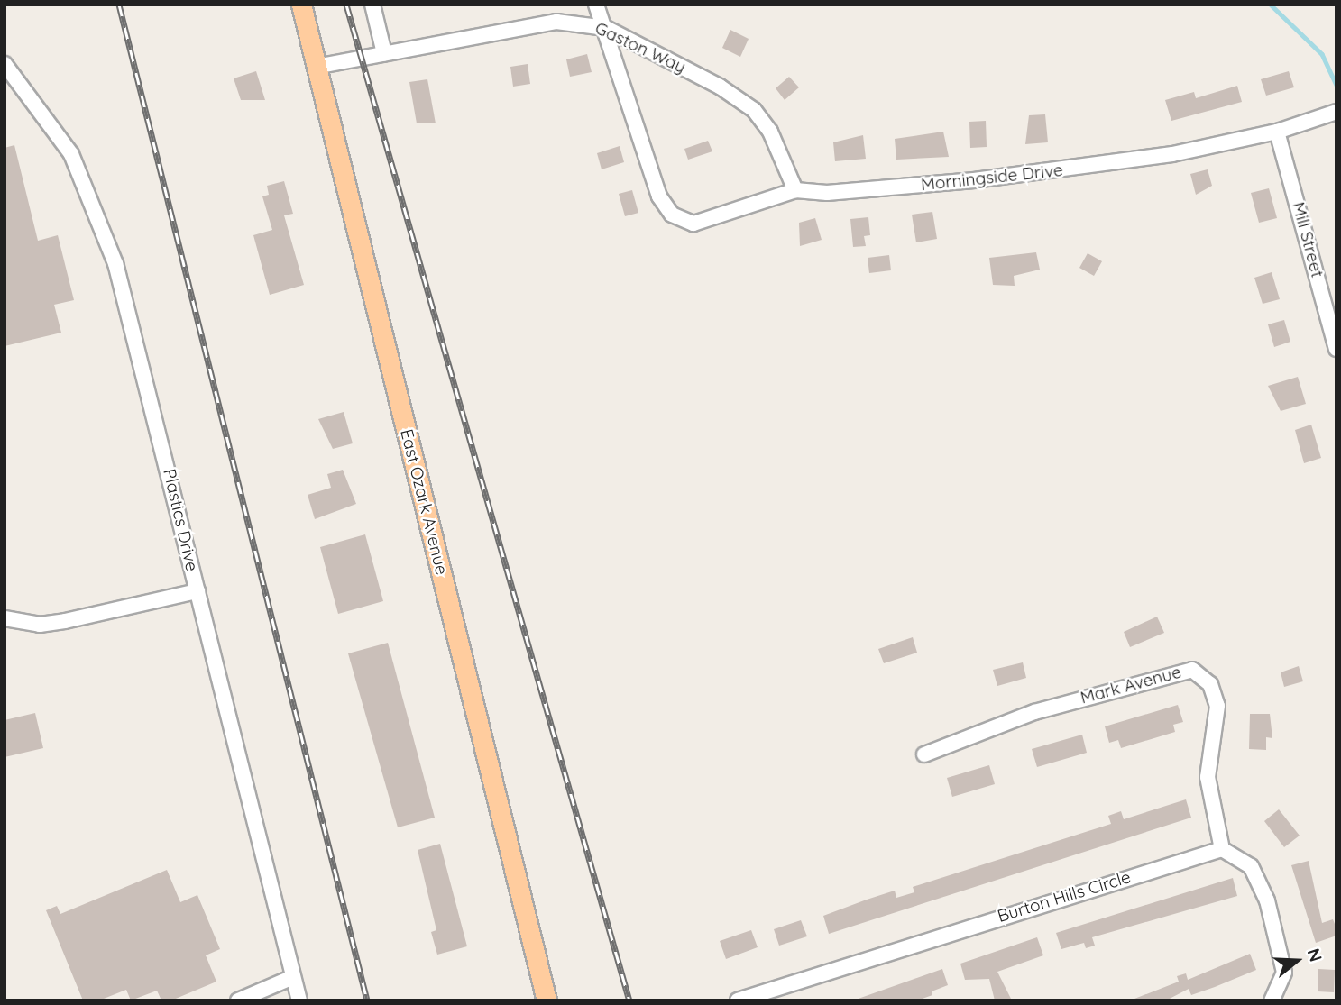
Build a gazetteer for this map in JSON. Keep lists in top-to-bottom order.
{
  "streets": {
    "main road": ["East Ozark Avenue"],
    "street": [
      "Gaston Way",
      "Morningside Drive",
      "Mill Street",
      "Plastics Drive",
      "Mark Avenue",
      "Burton Hills Circle"
    ]
  },
  "crossings": [
    ["Gaston Way", "Morningside Drive"],
    ["Gaston Way", "East Ozark Avenue"],
    ["Morningside Drive", "Mill Street"],
    ["Mark Avenue", "Burton Hills Circle"]
  ],
  "north": "right"
}
